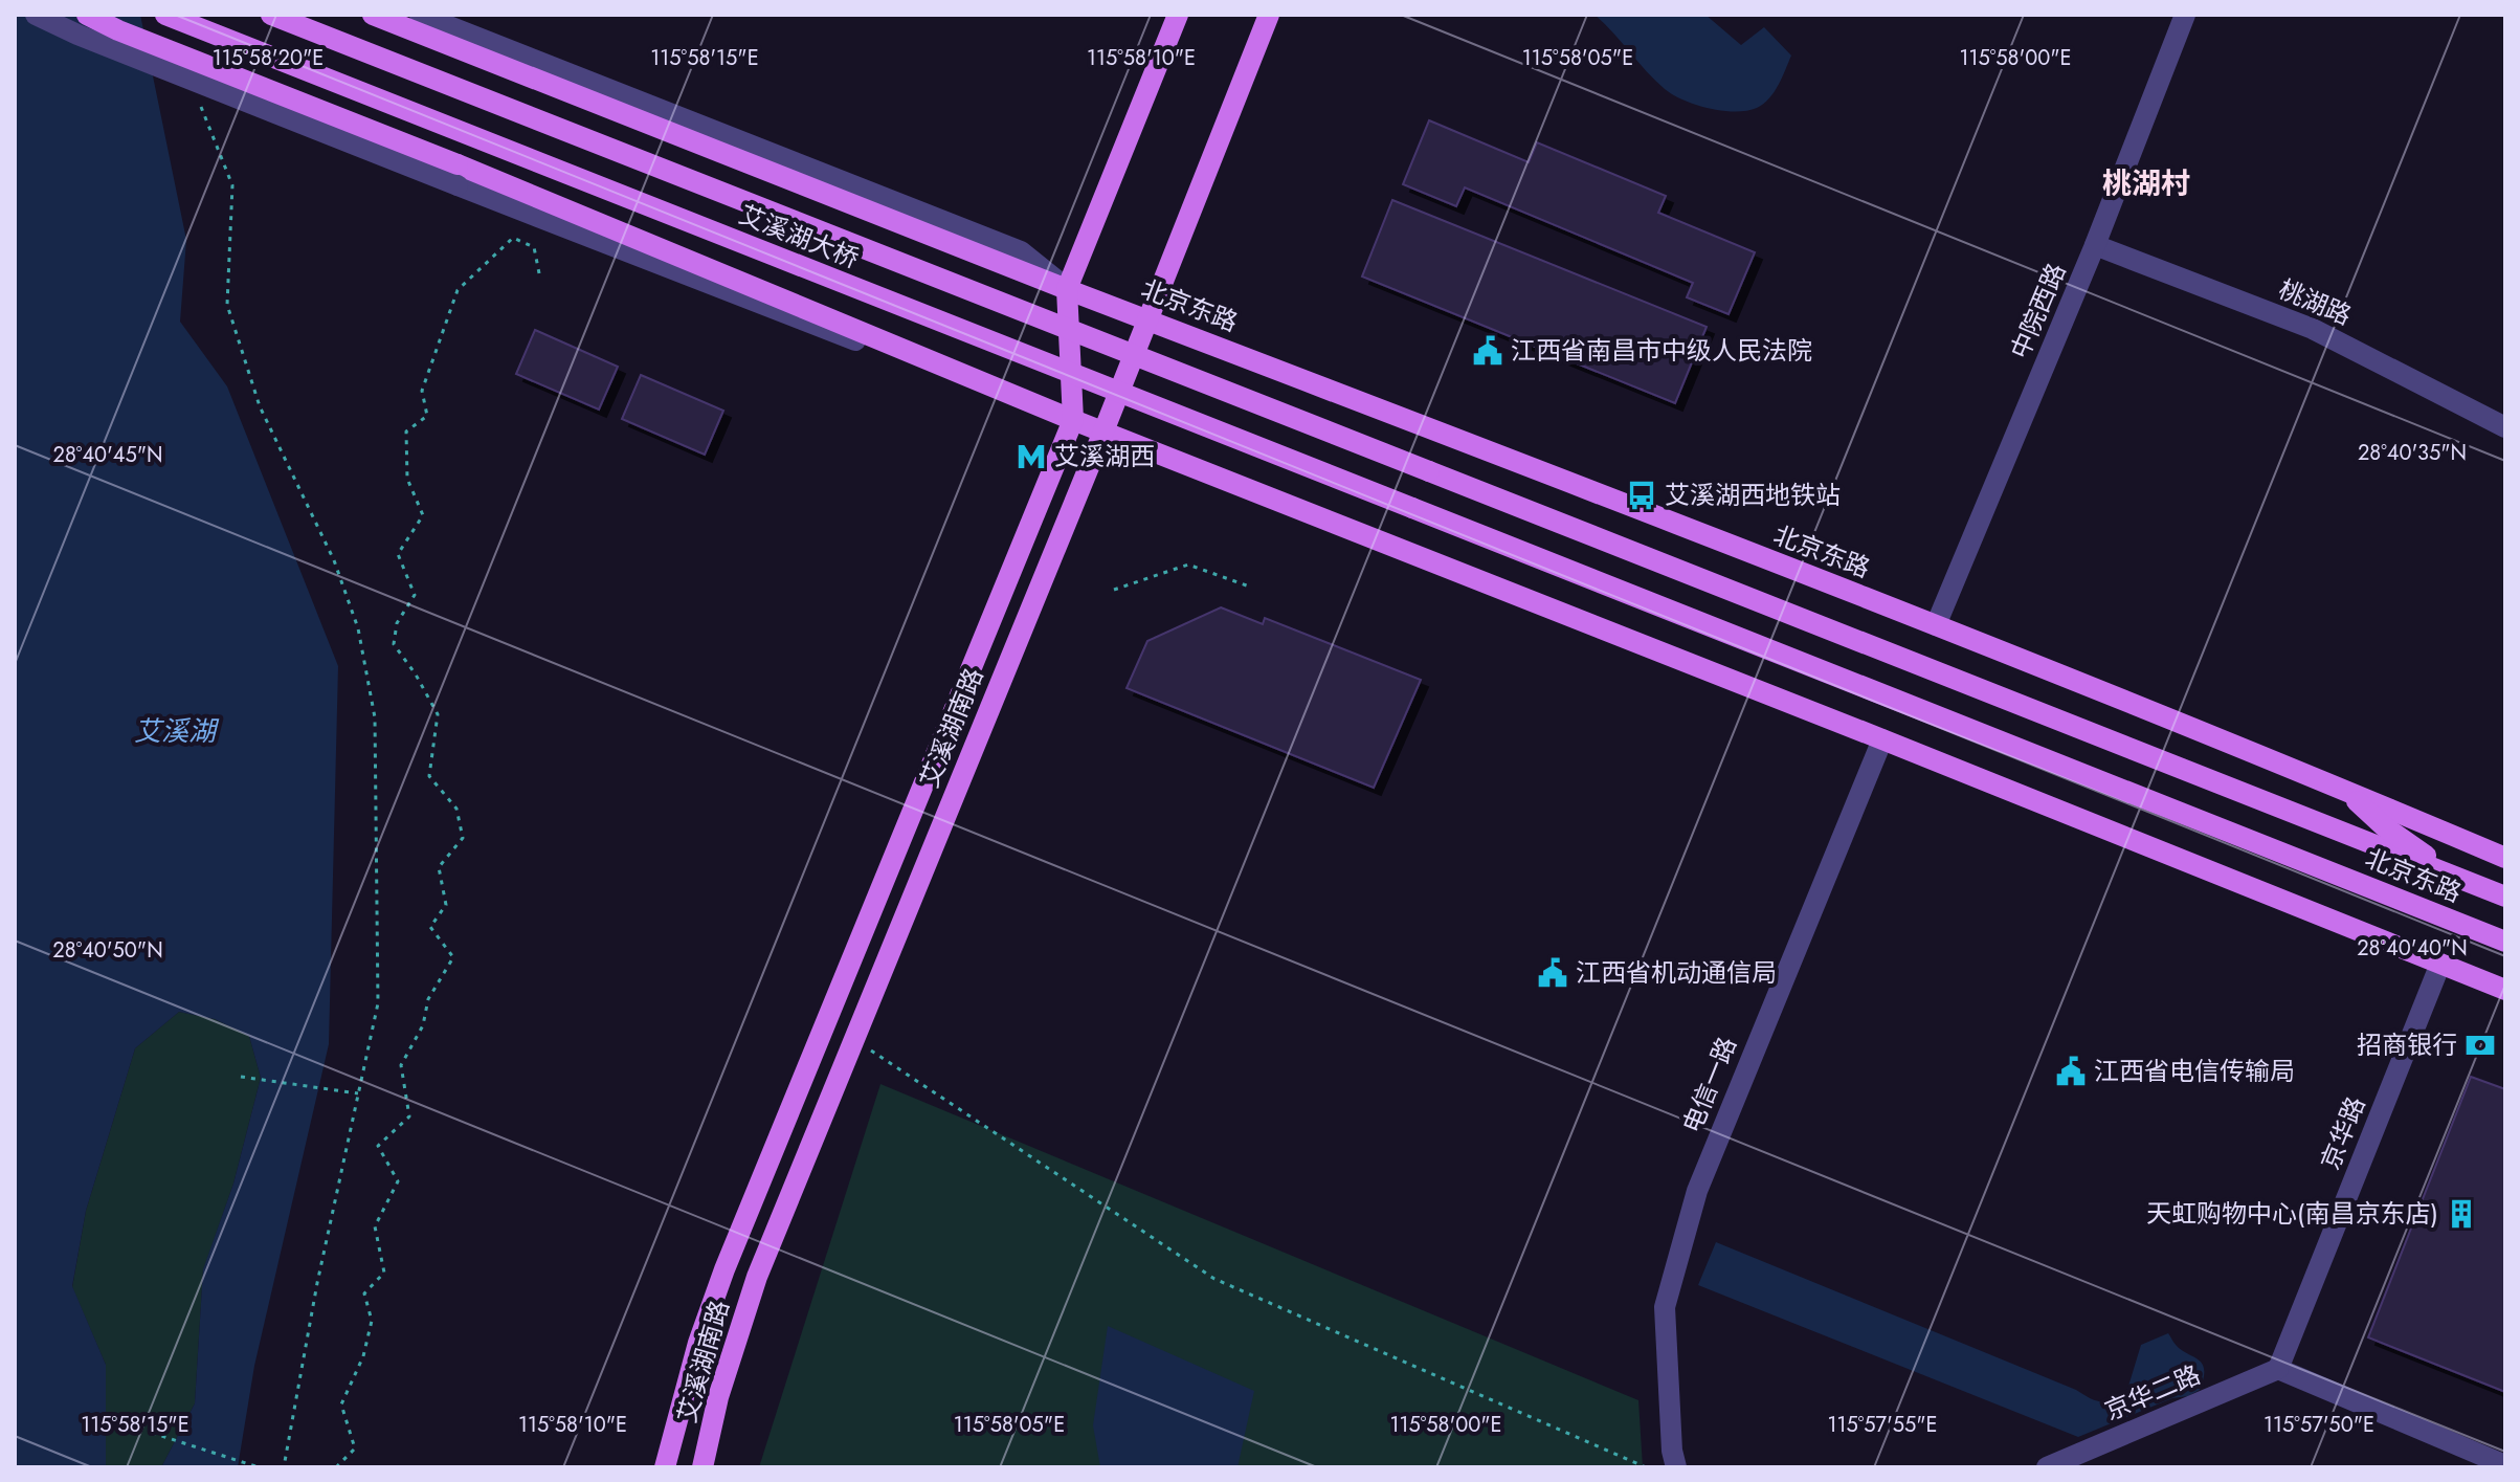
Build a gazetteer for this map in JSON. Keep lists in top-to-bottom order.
{
  "streets": {
    "main road": ["艾溪湖大桥", "北京东路", "艾溪湖南路"],
    "street": [
      "桃湖路",
      "中院西路",
      "电信一路",
      "京华路",
      "京华二路"
    ]
  },
  "crossings": [
    ["艾溪湖大桥", "北京东路"],
    ["桃湖路", "中院西路"],
    ["北京东路", "中院西路"],
    ["北京东路", "艾溪湖南路"],
    ["京华路", "京华二路"]
  ],
  "districts": ["桃湖村"],
  "water": ["艾溪湖"],
  "places": {
    "public building": ["江西省南昌市中级人民法院", "江西省机动通信局", "江西省电信传输局"],
    "metro station": ["艾溪湖西"],
    "bus stop": ["艾溪湖西地铁站"],
    "bank": ["招商银行"],
    "building": ["天虹购物中心(南昌京东店)"]
  },
  "coordinates": [
    "115°58'20\"E",
    "115°58'15\"E",
    "115°58'10\"E",
    "115°58'05\"E",
    "115°58'00\"E",
    "28°40'35\"N",
    "28°40'45\"N",
    "28°40'40\"N",
    "28°40'50\"N",
    "115°57'55\"E",
    "115°57'50\"E"
  ]
}
